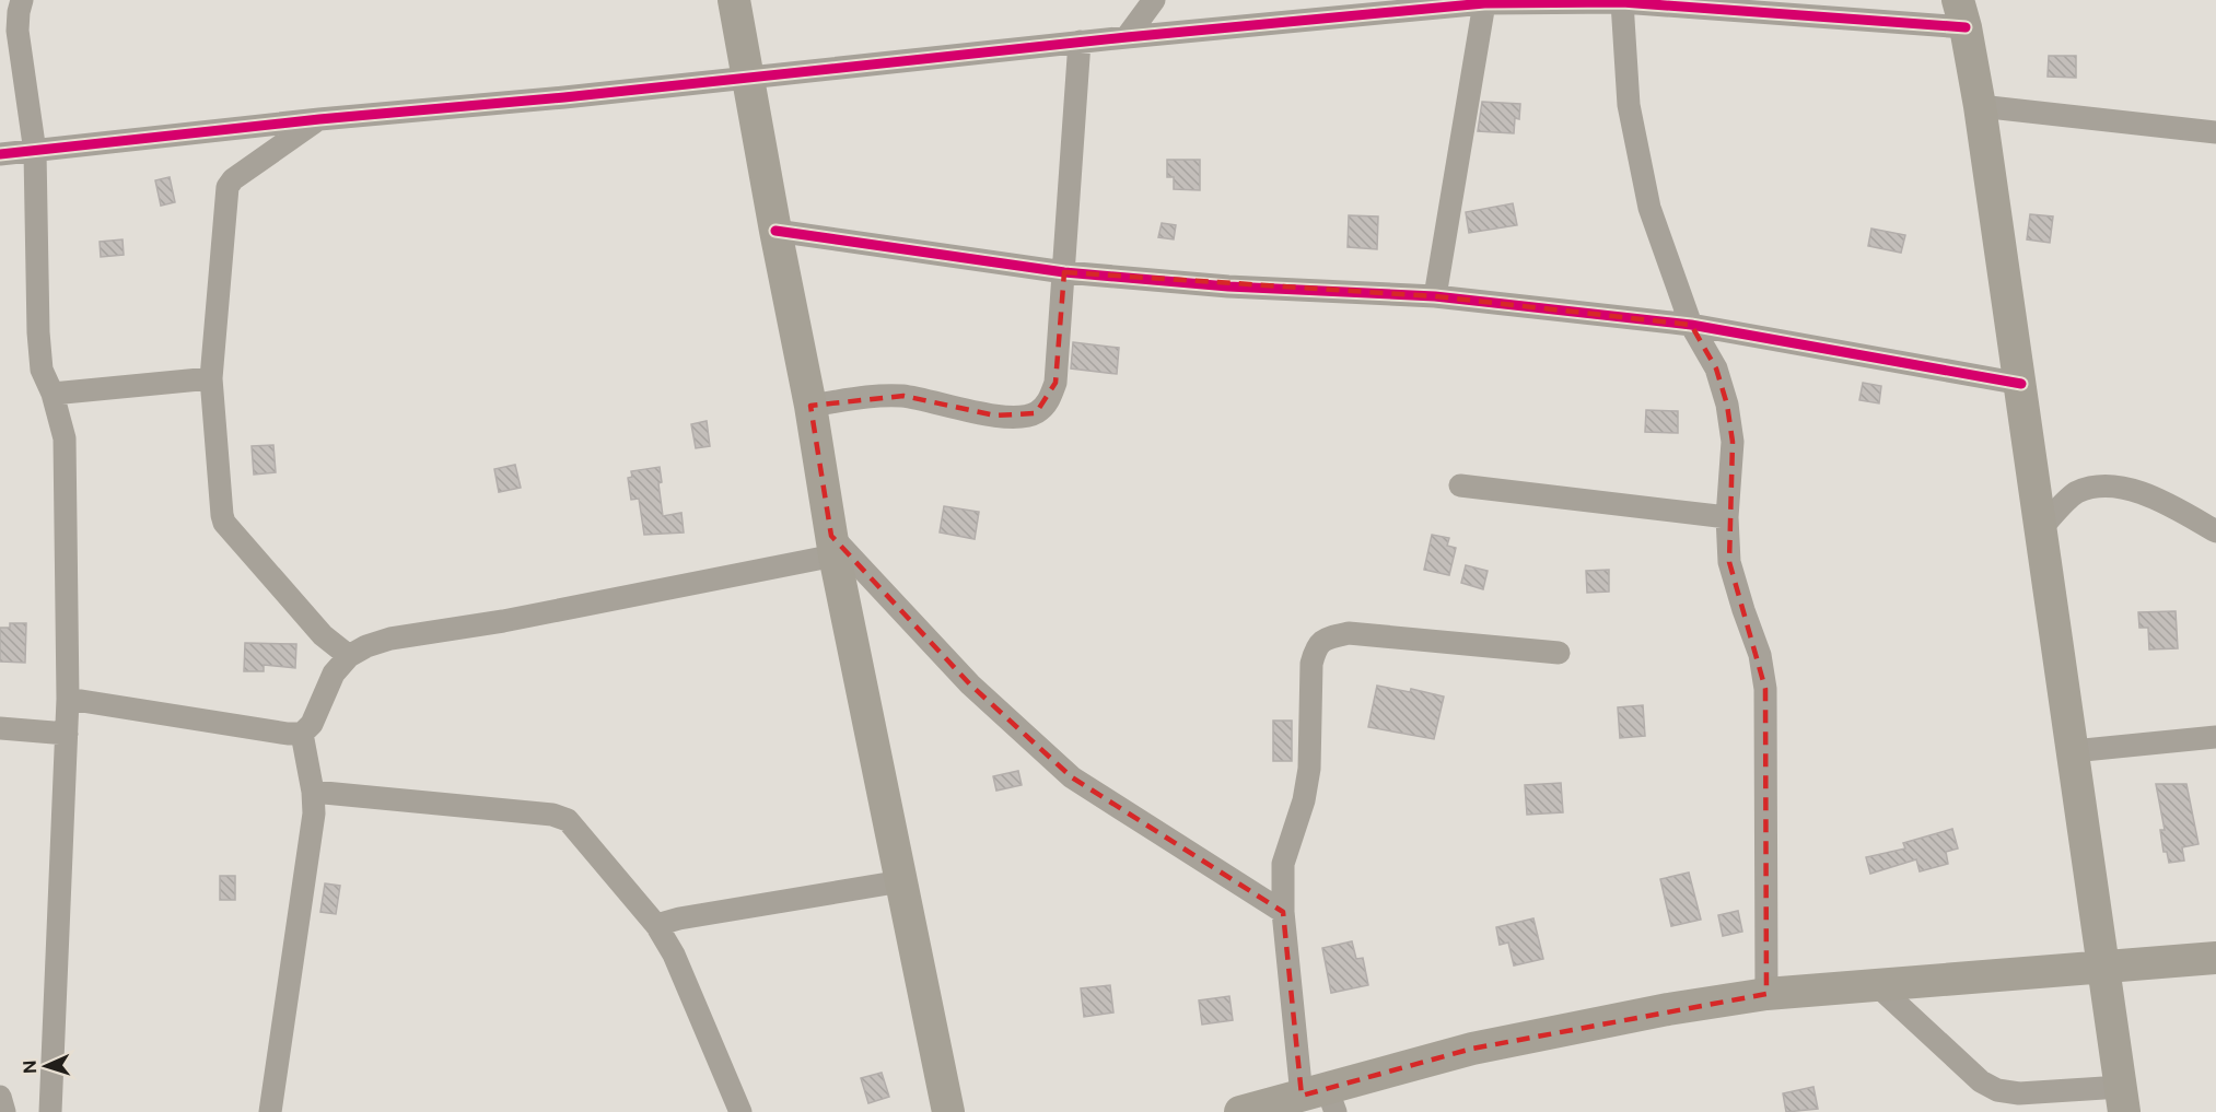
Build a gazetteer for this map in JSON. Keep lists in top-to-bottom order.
{
  "north": "left"
}
